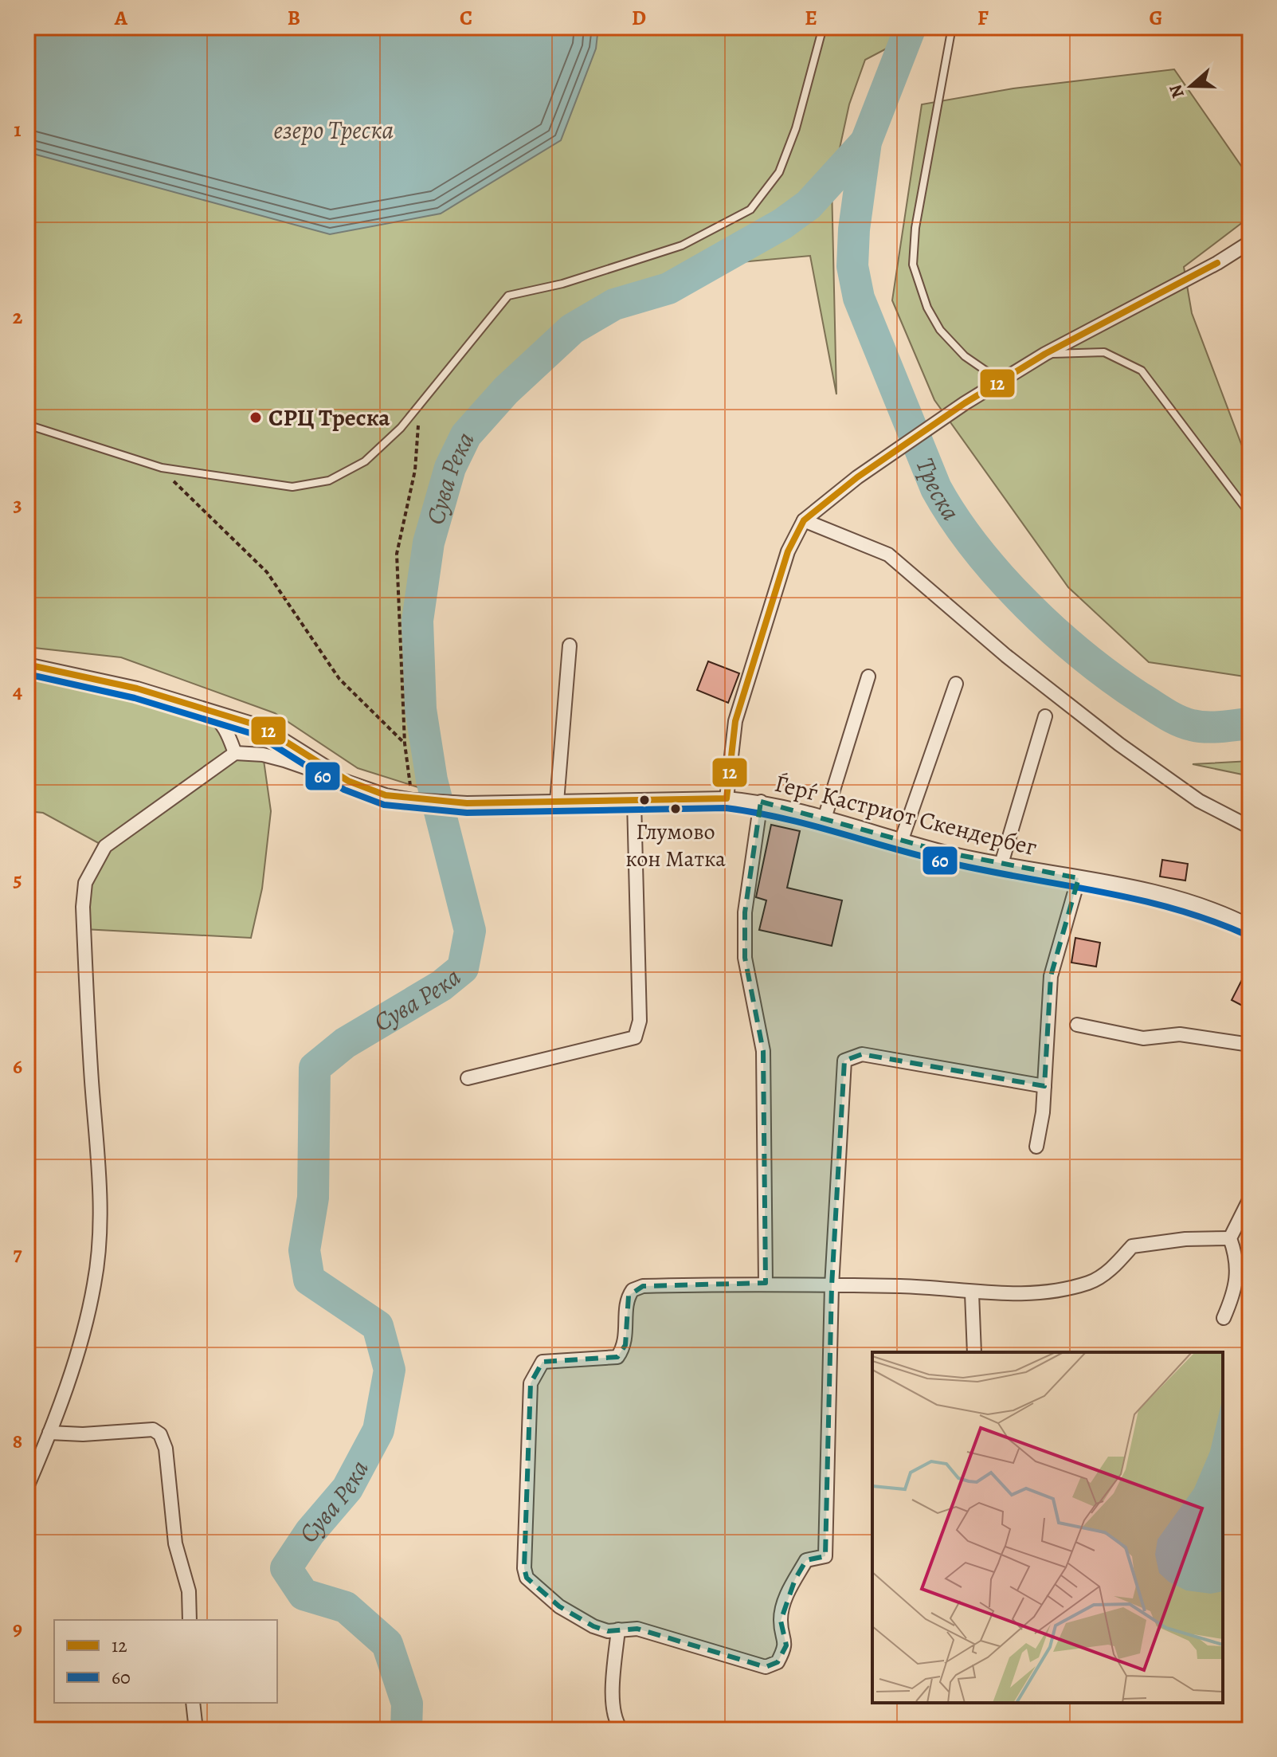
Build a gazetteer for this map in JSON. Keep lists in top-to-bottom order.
{
  "streets": {
    "street": ["Ѓерѓ Кастриот Скендербег"]
  },
  "water": ["езеро Треска", "Сува Река", "Треска"],
  "places": ["СРЦ Треска", "Глумово кон Матка"],
  "lines": ["transit line 12", "transit line 60"],
  "legend": ["12", "60"],
  "north": "left",
  "grid": {
    "columns": [
      "A",
      "B",
      "C",
      "D",
      "E",
      "F",
      "G"
    ],
    "rows": [
      "1",
      "2",
      "3",
      "4",
      "5",
      "6",
      "7",
      "8",
      "9"
    ]
  }
}
